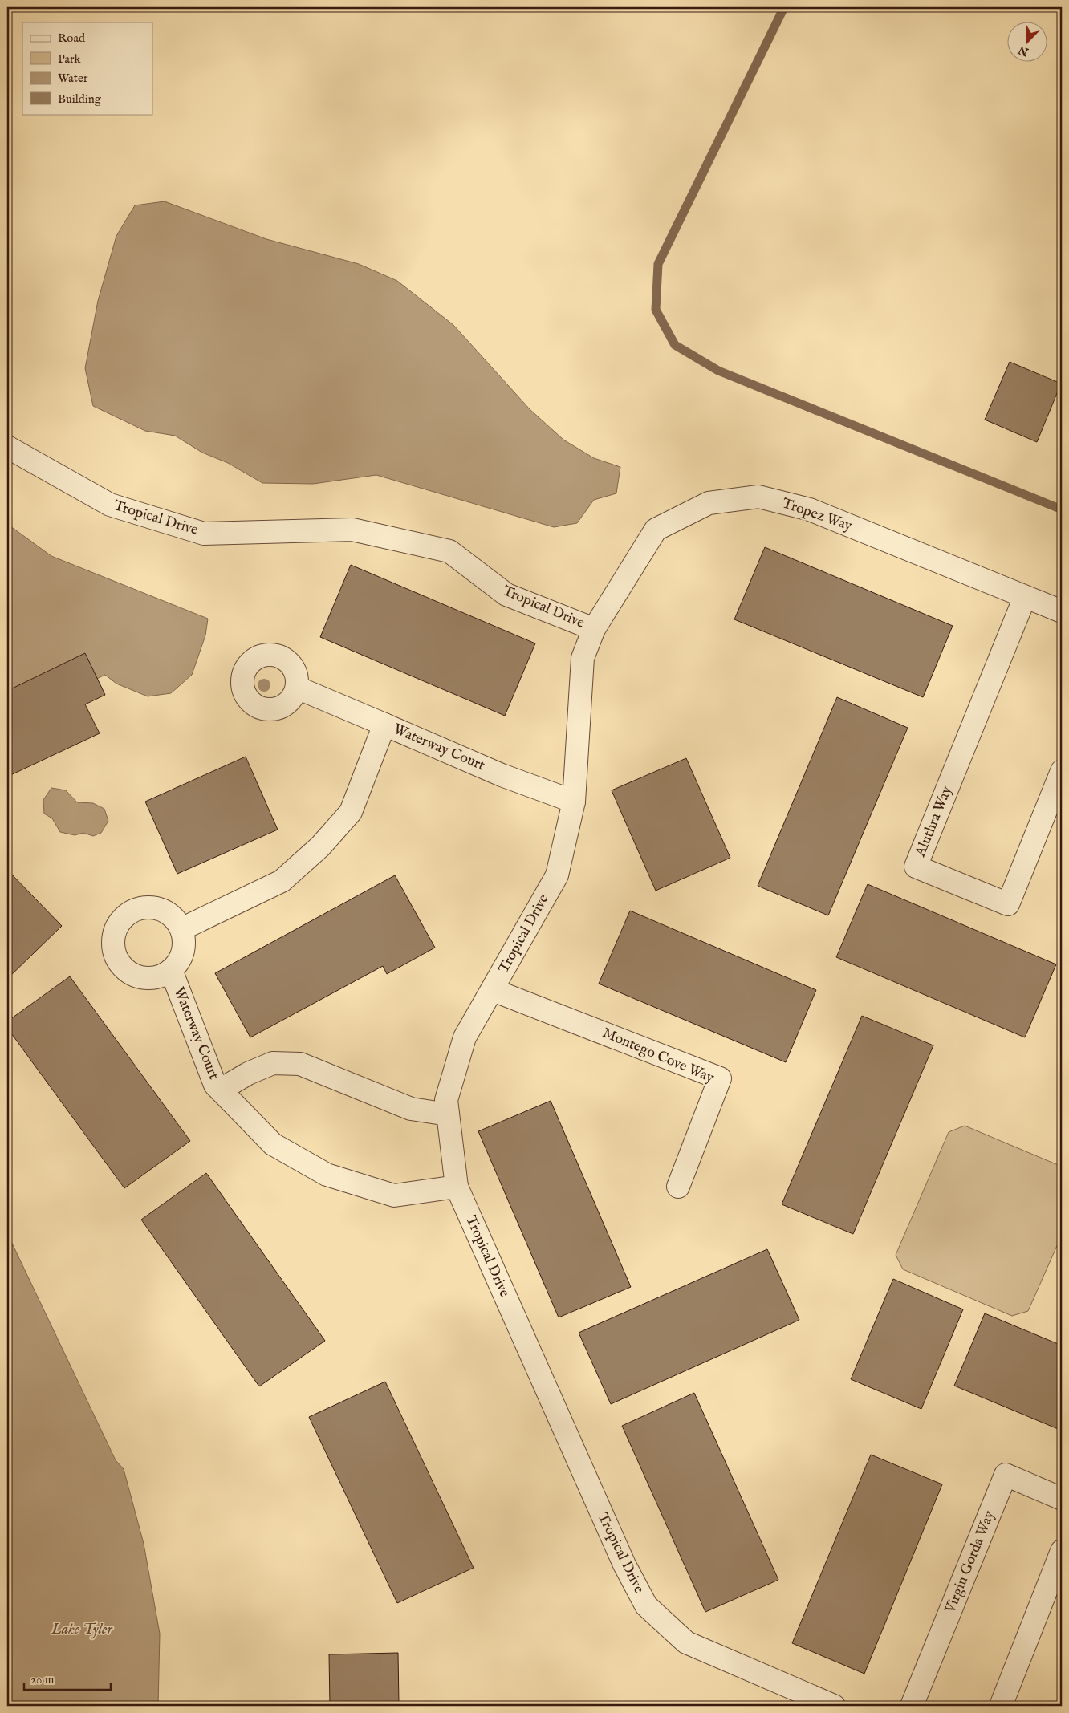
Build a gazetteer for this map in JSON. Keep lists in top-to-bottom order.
{
  "streets": {
    "street": [
      "Tropez Way",
      "Tropical Drive",
      "Waterway Court",
      "Aluthra Way",
      "Montego Cove Way",
      "Virgin Gorda Way"
    ]
  },
  "crossings": [
    ["Tropez Way", "Tropical Drive"],
    ["Tropez Way", "Aluthra Way"],
    ["Tropical Drive", "Waterway Court"],
    ["Tropical Drive", "Montego Cove Way"]
  ],
  "water": ["Lake Tyler"],
  "legend": [
    "Road",
    "Park",
    "Water",
    "Building"
  ],
  "scale_bar": "20 m",
  "north": "bottom left"
}
